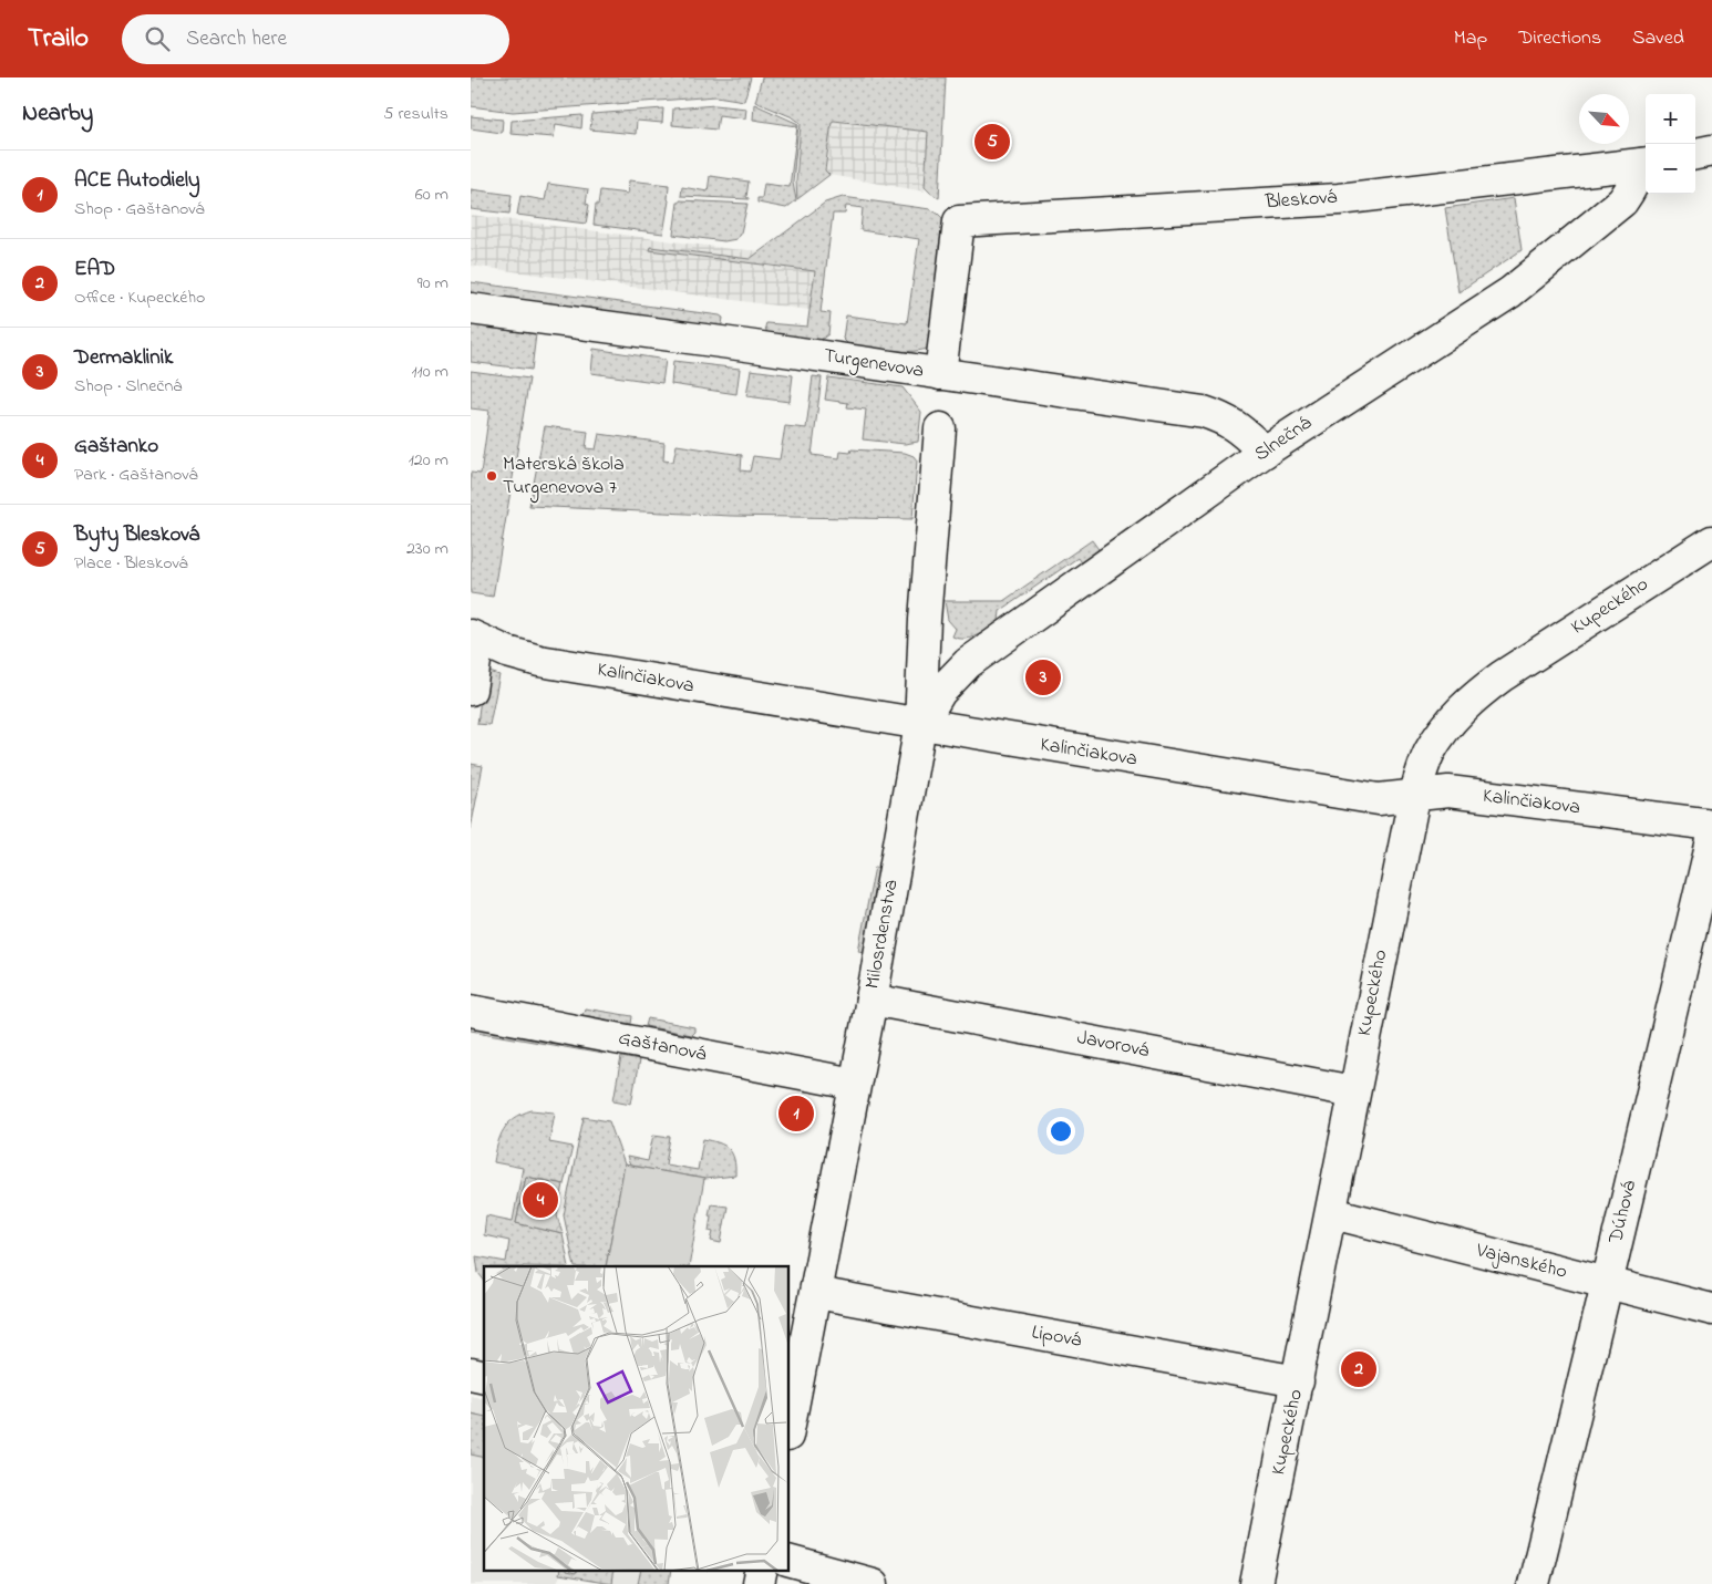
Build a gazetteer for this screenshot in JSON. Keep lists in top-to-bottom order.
{
  "streets": {
    "street": [
      "Blesková",
      "Turgenevova",
      "Slnečná",
      "Kupeckého",
      "Kalinčiakova",
      "Milosrdenstva",
      "Javorová",
      "Gaštanová",
      "Dúhová",
      "Vajanského",
      "Lipová"
    ]
  },
  "crossings": [
    ["Blesková", "Turgenevova"],
    ["Blesková", "Slnečná"],
    ["Turgenevova", "Slnečná"],
    ["Slnečná", "Kalinčiakova"],
    ["Slnečná", "Milosrdenstva"],
    ["Kupeckého", "Kalinčiakova"],
    ["Kupeckého", "Javorová"],
    ["Kupeckého", "Vajanského"],
    ["Kupeckého", "Lipová"],
    ["Kalinčiakova", "Milosrdenstva"],
    ["Milosrdenstva", "Javorová"],
    ["Milosrdenstva", "Gaštanová"],
    ["Milosrdenstva", "Lipová"],
    ["Dúhová", "Vajanského"]
  ],
  "places": ["Materská škola Turgenevova 7"],
  "north": "bottom right",
  "page": {
    "header": "Trailo",
    "search": "Search here",
    "nav": ["Map", "Directions", "Saved"],
    "heading": ["Nearby", "5 results"],
    "map_buttons": ["+", "−"],
    "pins": [
      "5",
      "3",
      "1",
      "4",
      "2"
    ],
    "list": [
      {
        "mark": "1",
        "name": "ACE Autodiely",
        "note": "Shop · Gaštanová",
        "value": "60 m"
      },
      {
        "mark": "2",
        "name": "EAD",
        "note": "Office · Kupeckého",
        "value": "90 m"
      },
      {
        "mark": "3",
        "name": "Dermaklinik",
        "note": "Shop · Slnečná",
        "value": "110 m"
      },
      {
        "mark": "4",
        "name": "Gaštanko",
        "note": "Park · Gaštanová",
        "value": "120 m"
      },
      {
        "mark": "5",
        "name": "Byty Blesková",
        "note": "Place · Blesková",
        "value": "230 m"
      }
    ]
  }
}
